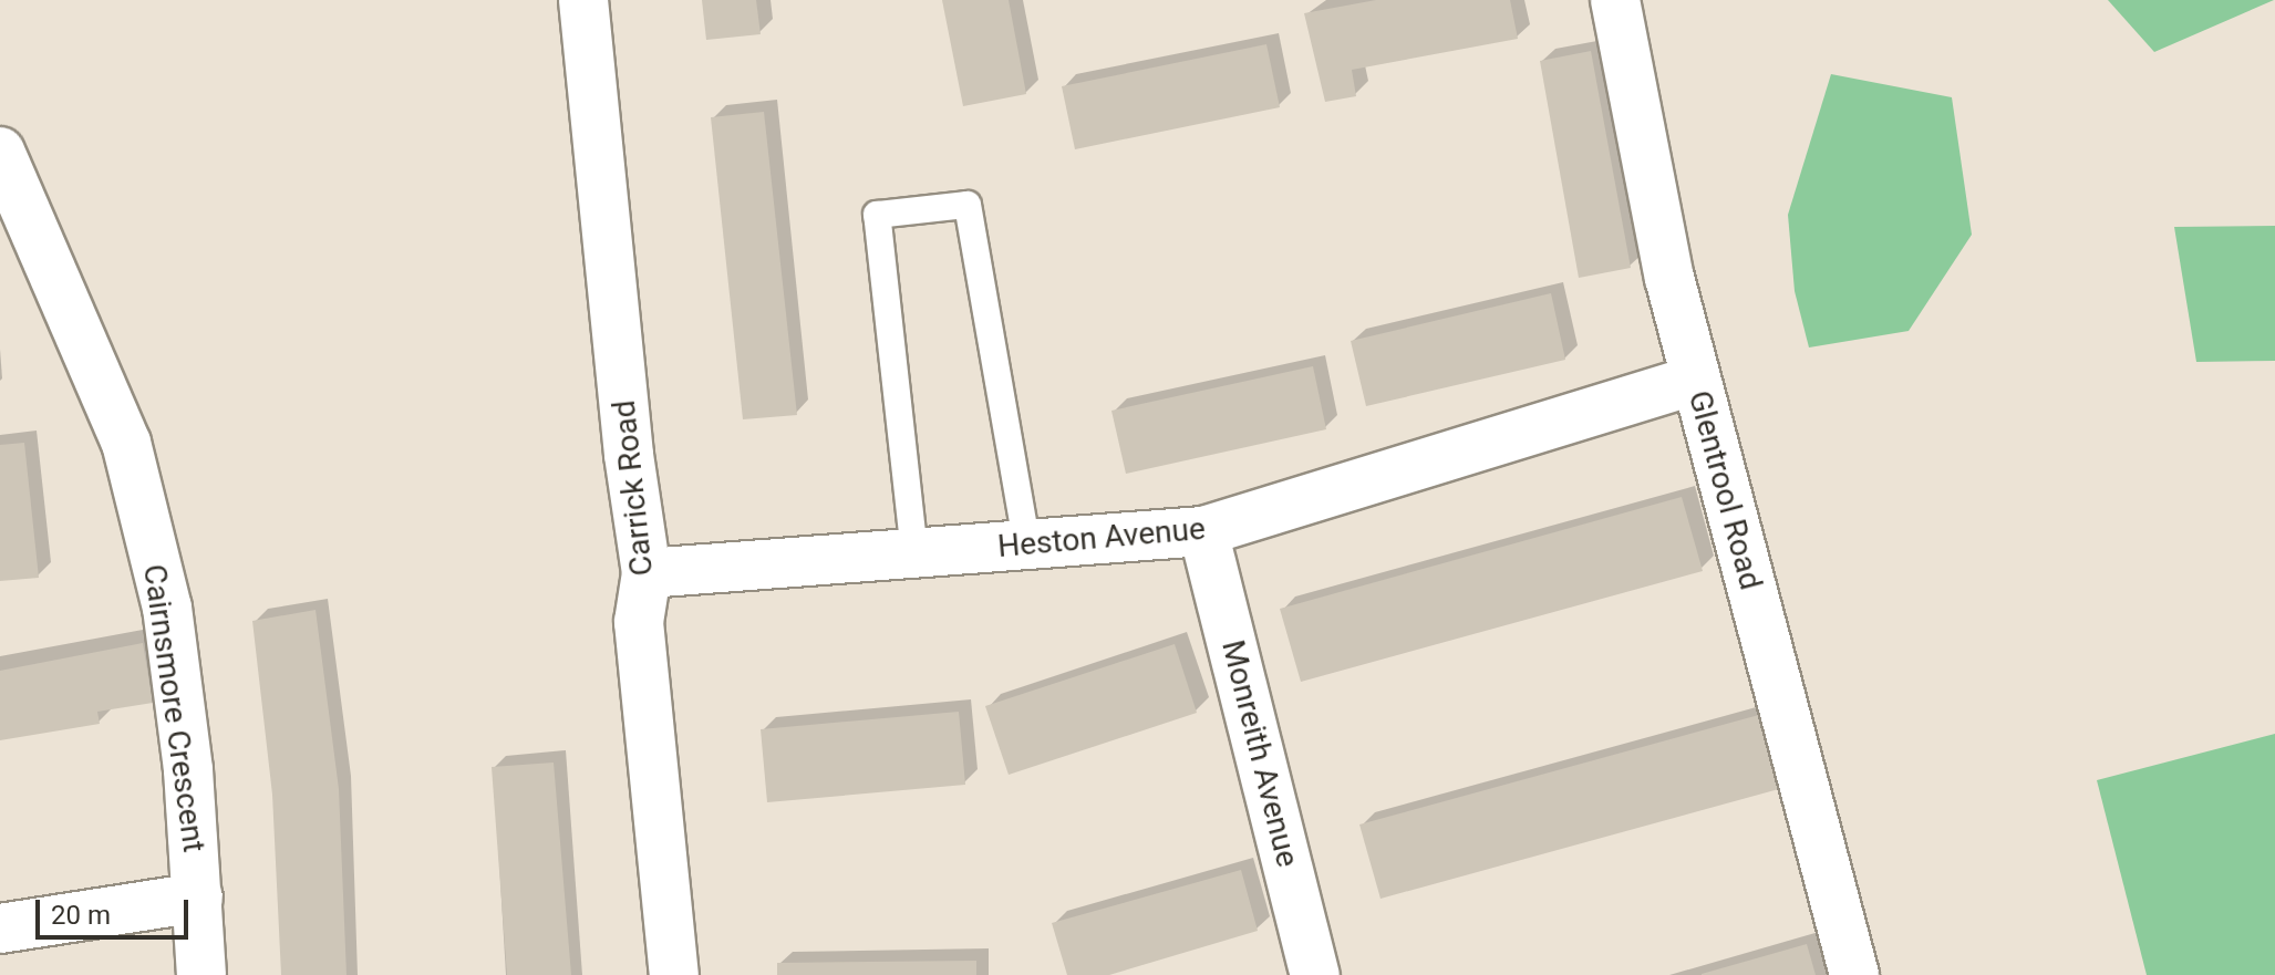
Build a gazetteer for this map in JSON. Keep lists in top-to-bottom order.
{
  "streets": {
    "street": [
      "Carrick Road",
      "Glentrool Road",
      "Heston Avenue",
      "Cairnsmore Crescent",
      "Monreith Avenue"
    ]
  },
  "crossings": [
    ["Carrick Road", "Heston Avenue"],
    ["Glentrool Road", "Heston Avenue"],
    ["Heston Avenue", "Monreith Avenue"]
  ],
  "scale_bar": "20 m"
}
